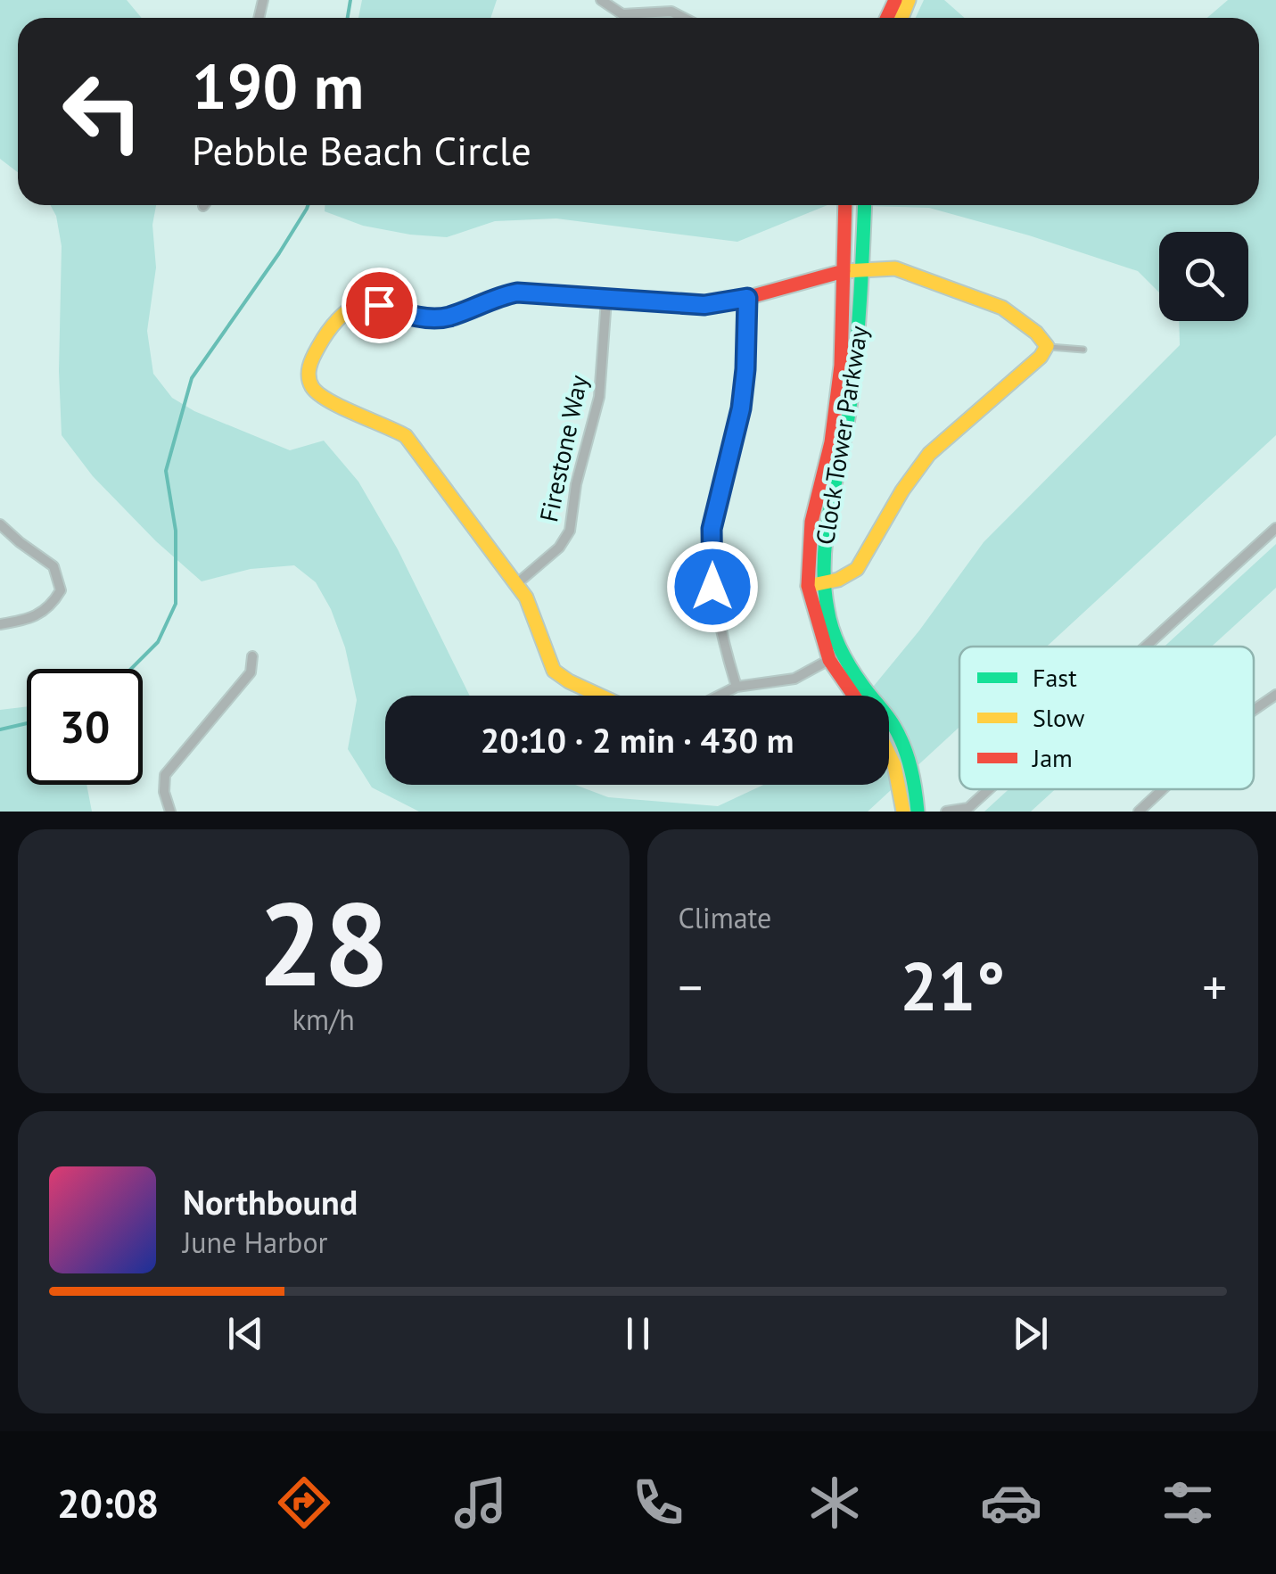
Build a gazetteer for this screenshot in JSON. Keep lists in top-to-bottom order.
{
  "streets": {
    "street": ["Clock Tower Parkway", "Firestone Way"]
  },
  "legend": ["Fast", "Slow", "Jam"],
  "page": {
    "turn": ["190 m", "Pebble Beach Circle"],
    "limit": "30",
    "trip": "20:10 · 2 min · 430 m",
    "tile": [
      ["28", "km/h"],
      "Climate"
    ],
    "heat": ["−", "21°", "+"],
    "song": ["Northbound", "June Harbor"],
    "tabs": "20:08"
  }
}
